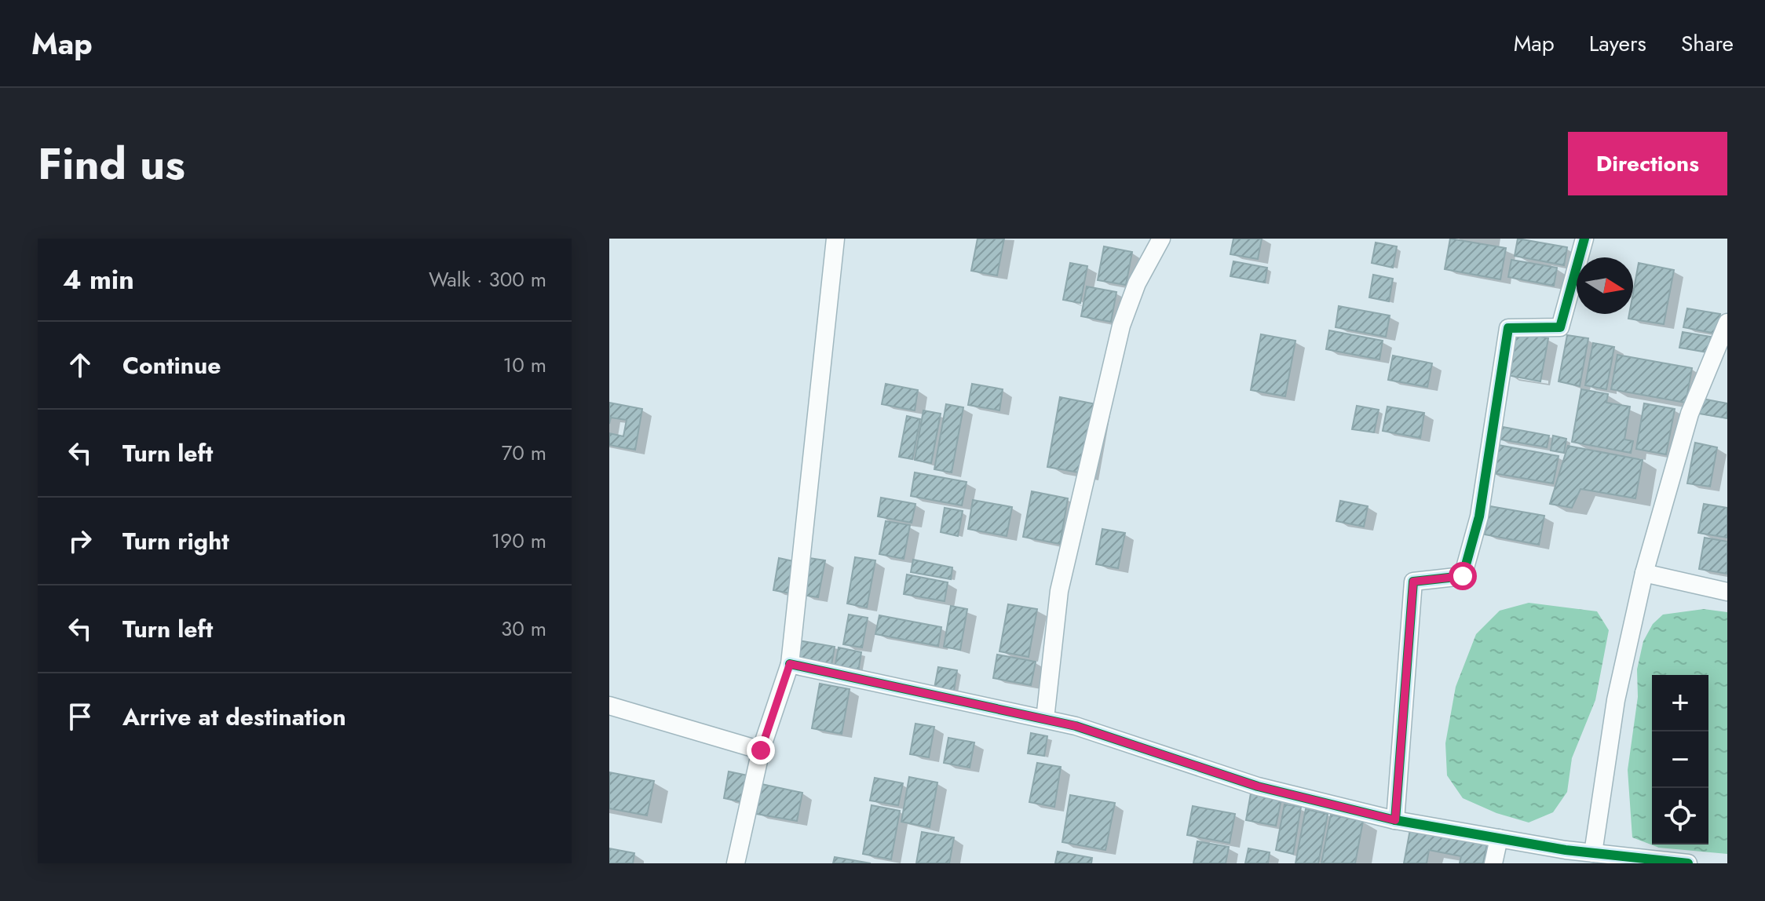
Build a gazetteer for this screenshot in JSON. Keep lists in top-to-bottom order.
{
  "north": "right",
  "page": {
    "header": "Map",
    "nav": ["Map", "Layers", "Share"],
    "title": "Find us",
    "buttons": "Directions",
    "heading": ["4 min", "Walk · 300 m"],
    "list": [
      ["Continue", "10 m"],
      ["Turn left", "70 m"],
      ["Turn right", "190 m"],
      ["Turn left", "30 m"],
      "Arrive at destination"
    ],
    "map_buttons": ["+", "−"]
  }
}
